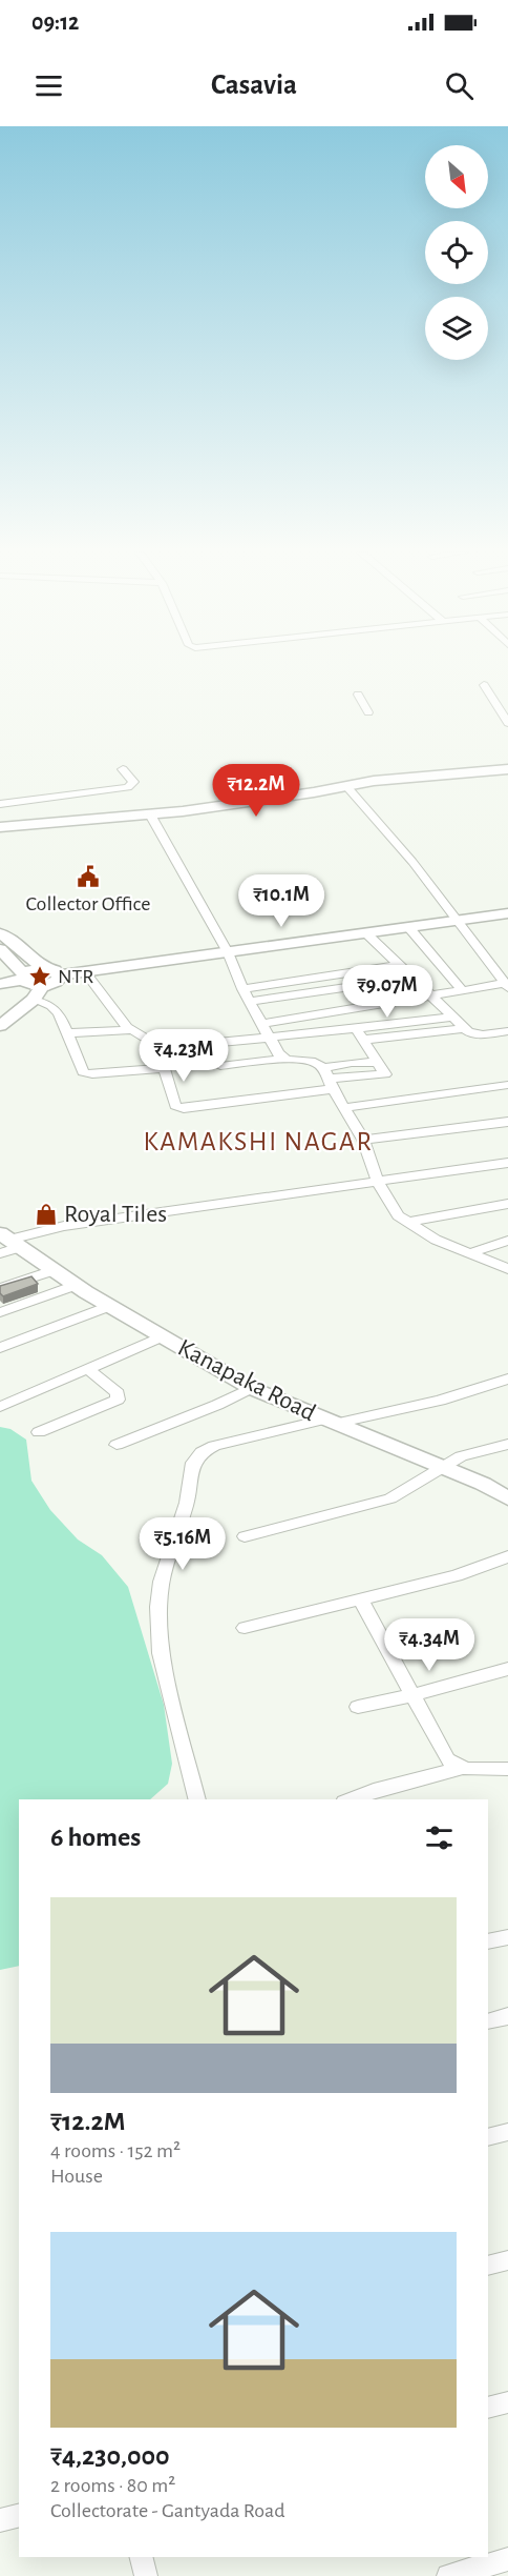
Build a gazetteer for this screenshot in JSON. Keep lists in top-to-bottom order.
{
  "streets": {
    "street": ["Kanapaka Road"]
  },
  "districts": ["KAMAKSHI NAGAR"],
  "places": {
    "public building": ["Collector Office"],
    "place": ["NTR"],
    "shop": ["Royal Tiles"]
  },
  "north": "bottom right",
  "page": {
    "status": "09:12",
    "header": "Casavia",
    "price": [
      "₹12.2M",
      "₹10.1M",
      "₹9.07M",
      "₹4.23M",
      "₹5.16M",
      "₹4.34M"
    ],
    "heading": "6 homes",
    "list": [
      {
        "name": "₹12.2M",
        "note": "4 rooms · 152 m² · House"
      },
      {
        "name": "₹4,230,000",
        "note": "2 rooms · 80 m² · Collectorate - Gantyada Road"
      }
    ]
  }
}
